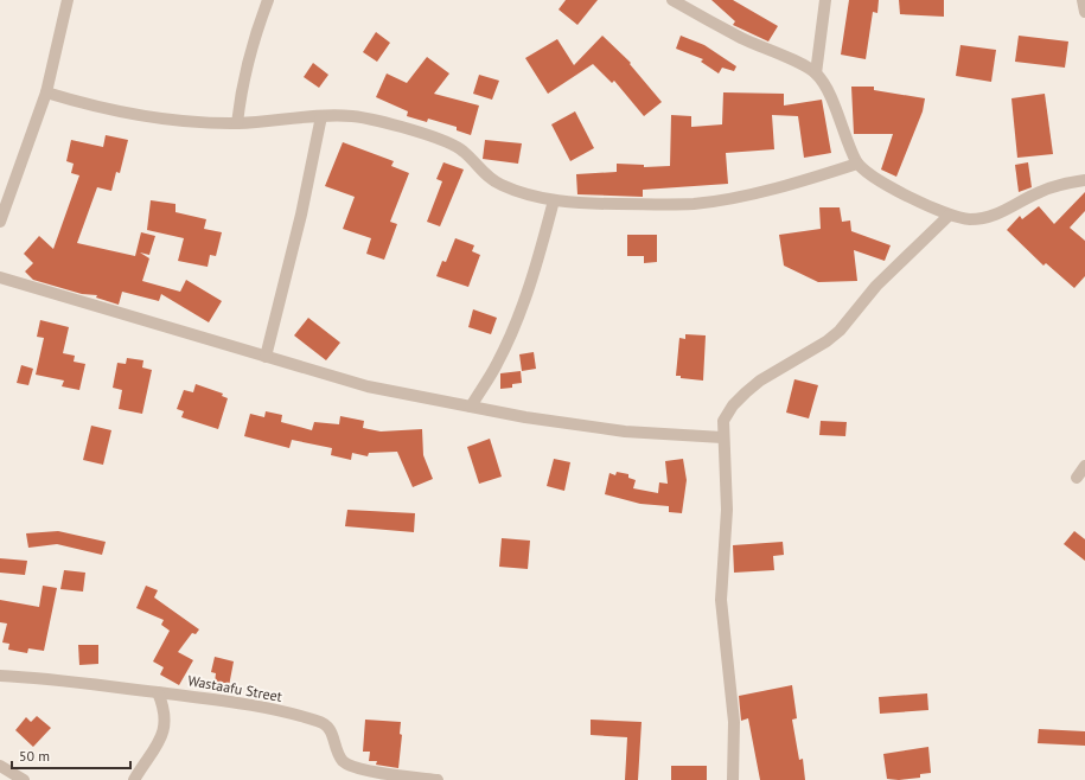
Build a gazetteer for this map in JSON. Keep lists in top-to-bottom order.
{
  "streets": {
    "street": ["Wastaafu Street"]
  },
  "scale_bar": "50 m"
}
